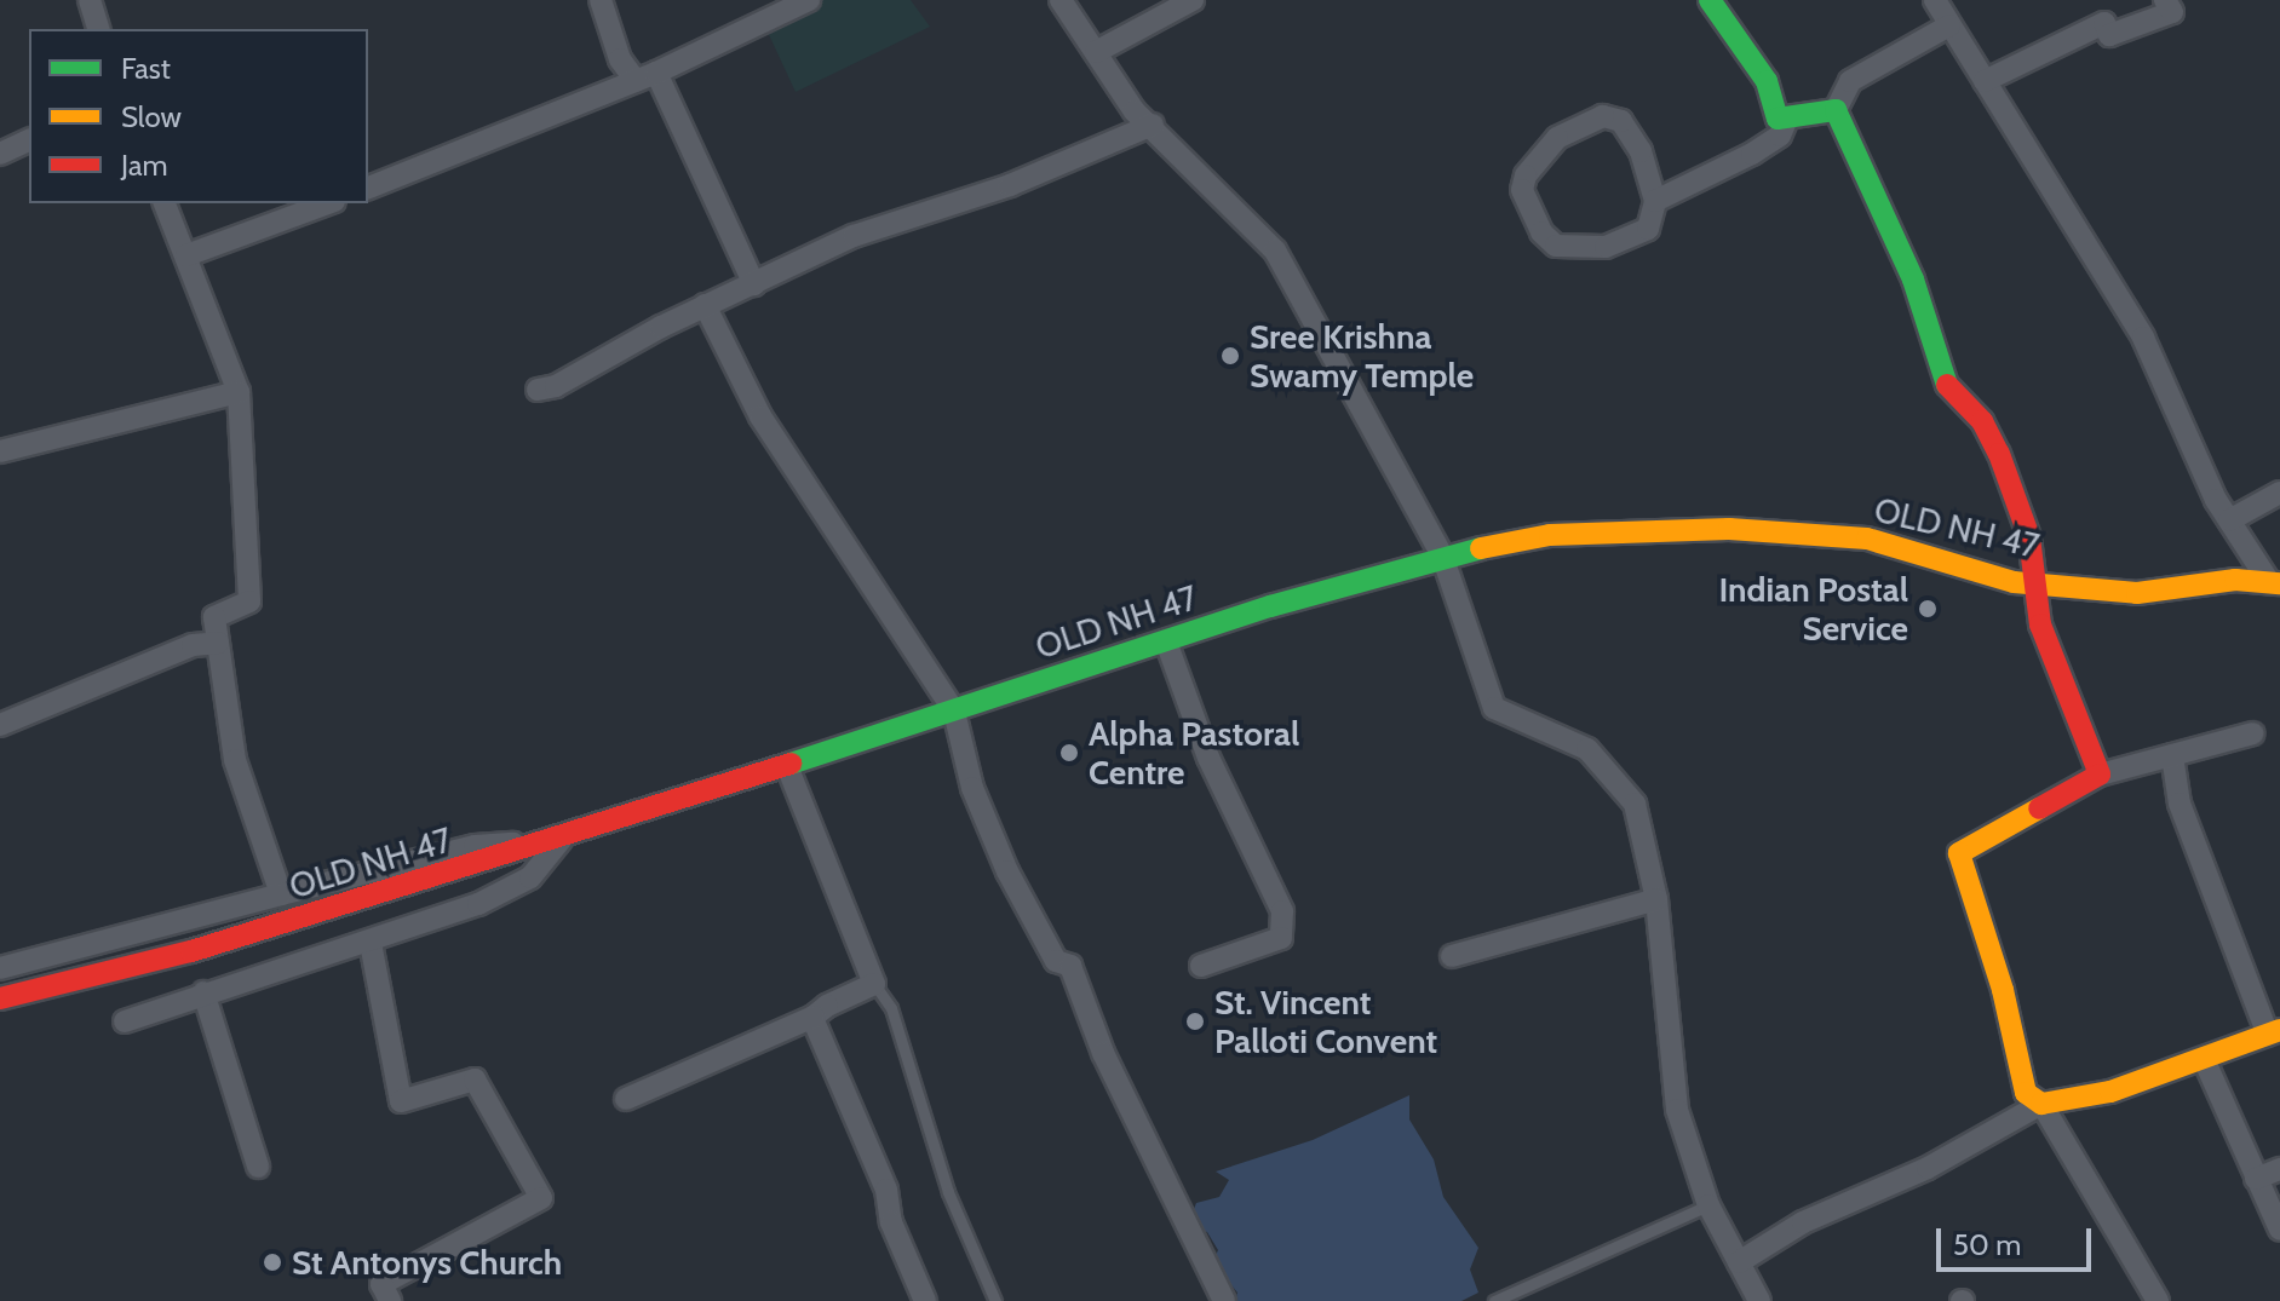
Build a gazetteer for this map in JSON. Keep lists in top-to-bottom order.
{
  "streets": {
    "main road": ["OLD NH 47"]
  },
  "places": [
    "Sree Krishna Swamy Temple",
    "Indian Postal Service",
    "Alpha Pastoral Centre",
    "St. Vincent Palloti Convent",
    "St Antonys Church"
  ],
  "legend": ["Fast", "Slow", "Jam"],
  "scale_bar": "50 m"
}
